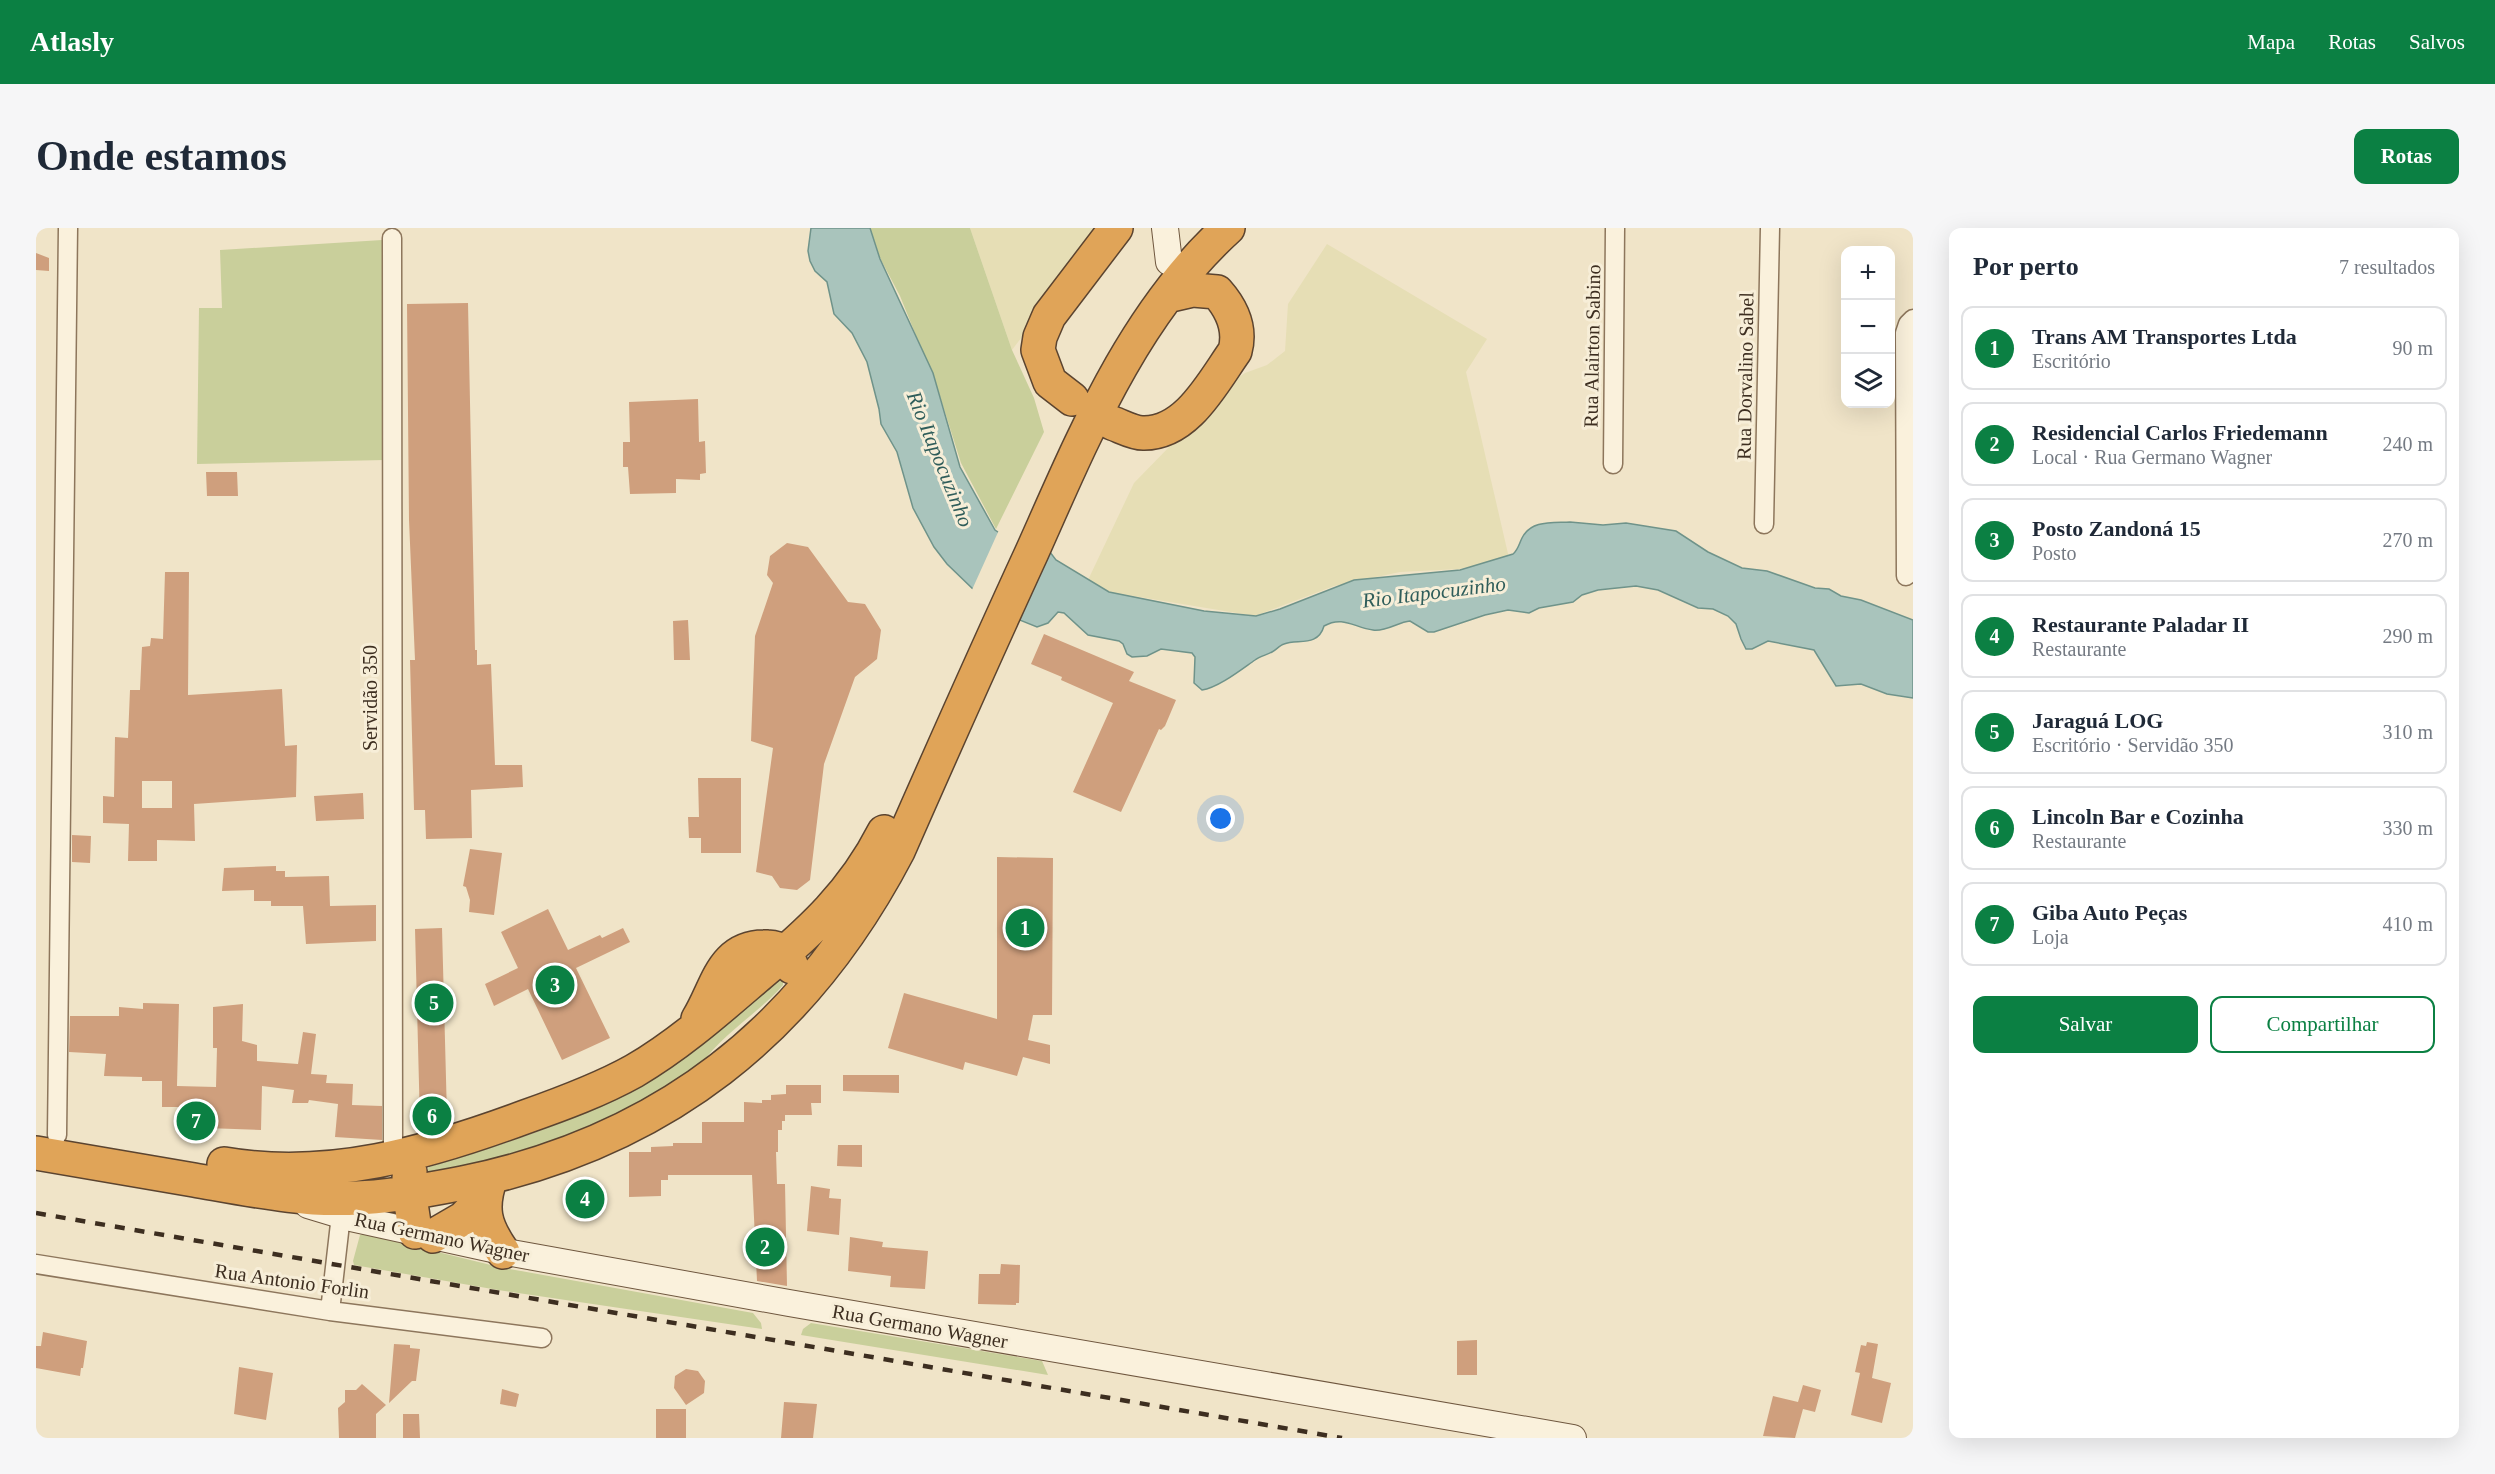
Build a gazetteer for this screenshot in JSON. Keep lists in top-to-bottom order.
{
  "streets": {
    "street": [
      "Rua Alairton Sabino",
      "Rua Dorvalino Sabel",
      "Servidão 350",
      "Rua Germano Wagner",
      "Rua Antonio Forlin"
    ]
  },
  "water": ["Rio Itapocuzinho"],
  "page": {
    "header": "Atlasly",
    "nav": ["Mapa", "Rotas", "Salvos"],
    "buttons": [
      "Rotas",
      ["Salvar", "Compartilhar"]
    ],
    "title": "Onde estamos",
    "heading": ["Por perto", "7 resultados"],
    "map_buttons": ["+", "−"],
    "list": [
      {
        "mark": "1",
        "name": "Trans AM Transportes Ltda",
        "note": "Escritório",
        "value": "90 m"
      },
      {
        "mark": "2",
        "name": "Residencial Carlos Friedemann",
        "note": "Local · Rua Germano Wagner",
        "value": "240 m"
      },
      {
        "mark": "3",
        "name": "Posto Zandoná 15",
        "note": "Posto",
        "value": "270 m"
      },
      {
        "mark": "4",
        "name": "Restaurante Paladar II",
        "note": "Restaurante",
        "value": "290 m"
      },
      {
        "mark": "5",
        "name": "Jaraguá LOG",
        "note": "Escritório · Servidão 350",
        "value": "310 m"
      },
      {
        "mark": "6",
        "name": "Lincoln Bar e Cozinha",
        "note": "Restaurante",
        "value": "330 m"
      },
      {
        "mark": "7",
        "name": "Giba Auto Peças",
        "note": "Loja",
        "value": "410 m"
      }
    ],
    "pins": [
      "1",
      "3",
      "5",
      "6",
      "7",
      "4",
      "2"
    ]
  }
}
